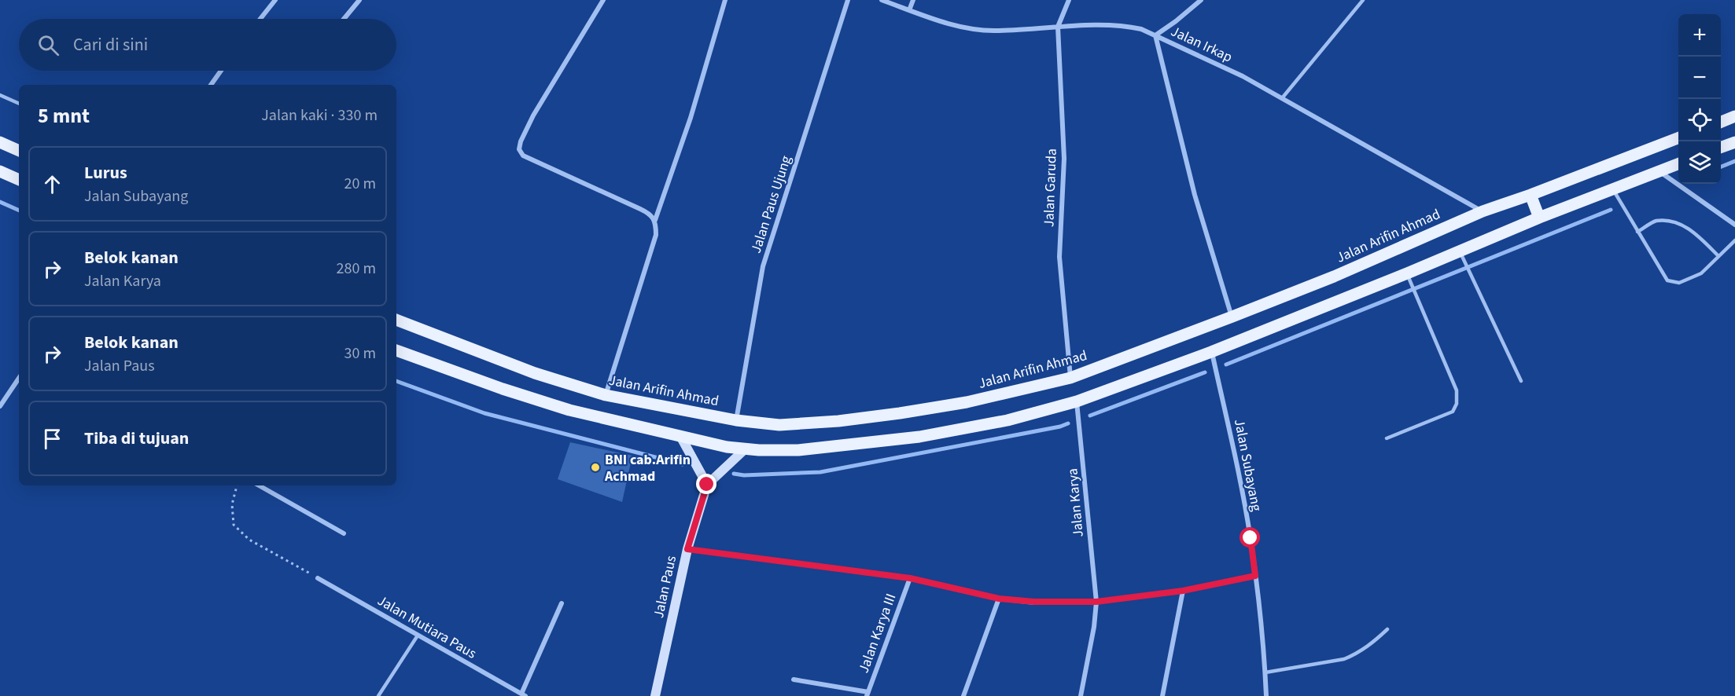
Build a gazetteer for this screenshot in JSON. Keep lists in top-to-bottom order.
{
  "streets": {
    "main road": ["Jalan Arifin Ahmad", "Jalan Paus"],
    "street": [
      "Jalan Irkap",
      "Jalan Garuda",
      "Jalan Paus Ujung",
      "Jalan Subayang",
      "Jalan Karya",
      "Jalan Mutiara Paus",
      "Jalan Karya III"
    ]
  },
  "crossings": [
    ["Jalan Irkap", "Jalan Garuda"],
    ["Jalan Irkap", "Jalan Arifin Ahmad"],
    ["Jalan Garuda", "Jalan Arifin Ahmad"],
    ["Jalan Paus Ujung", "Jalan Arifin Ahmad"]
  ],
  "places": ["BNI cab.Arifin Achmad"],
  "page": {
    "map_buttons": ["+", "−"],
    "search": "Cari di sini",
    "heading": ["5 mnt", "Jalan kaki · 330 m"],
    "list": [
      ["Lurus", "Jalan Subayang", "20 m"],
      ["Belok kanan", "Jalan Karya", "280 m"],
      ["Belok kanan", "Jalan Paus", "30 m"],
      "Tiba di tujuan"
    ]
  }
}
